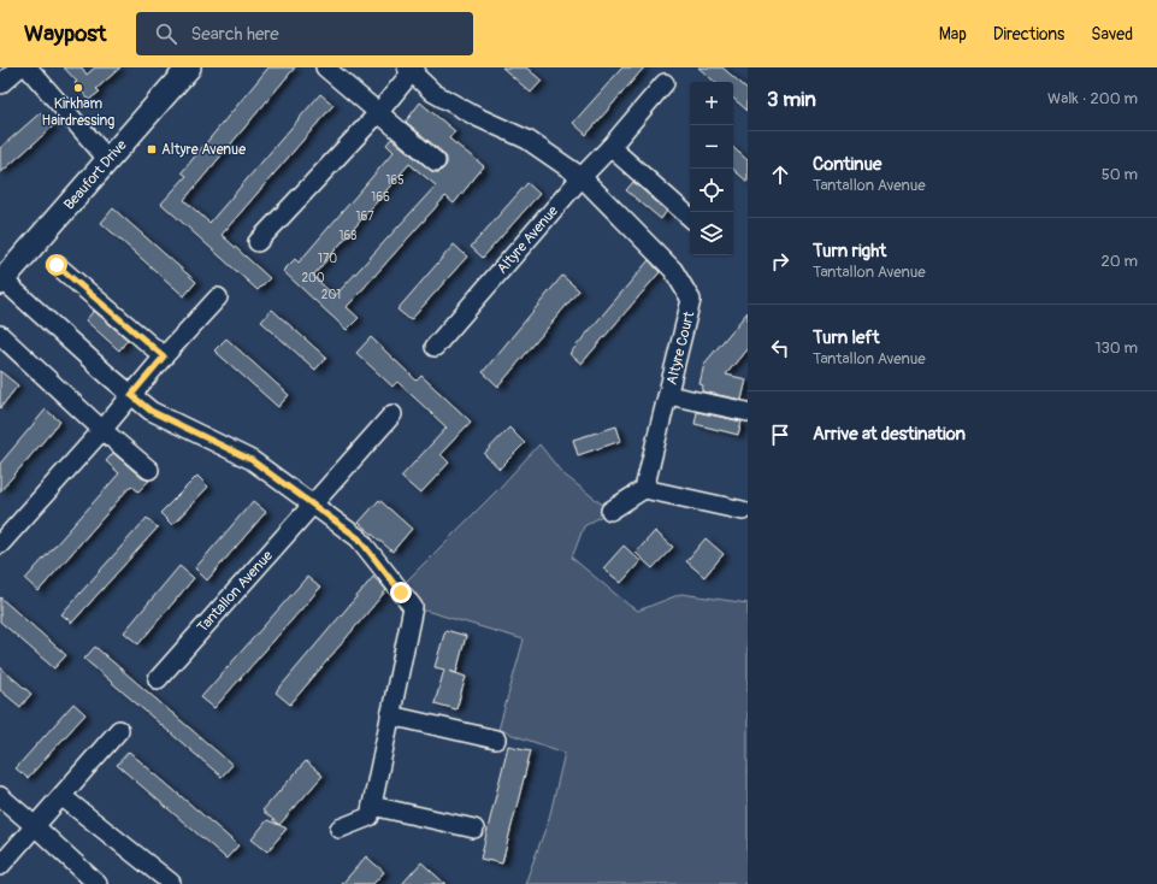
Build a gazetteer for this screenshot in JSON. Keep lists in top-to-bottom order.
{
  "streets": {
    "street": [
      "Beaufort Drive",
      "Altyre Avenue",
      "Altyre Court",
      "Tantallon Avenue"
    ]
  },
  "crossings": [
    ["Altyre Avenue", "Altyre Court"]
  ],
  "places": {
    "other": ["Kirkham Hairdressing"],
    "transit": ["Altyre Avenue"]
  },
  "house_numbers": [
    "165",
    "166",
    "167",
    "168",
    "170",
    "200",
    "201"
  ],
  "page": {
    "header": "Waypost",
    "search": "Search here",
    "nav": ["Map", "Directions", "Saved"],
    "heading": ["3 min", "Walk · 200 m"],
    "map_buttons": ["+", "−"],
    "list": [
      ["Continue", "Tantallon Avenue", "50 m"],
      ["Turn right", "Tantallon Avenue", "20 m"],
      ["Turn left", "Tantallon Avenue", "130 m"],
      "Arrive at destination"
    ]
  }
}
